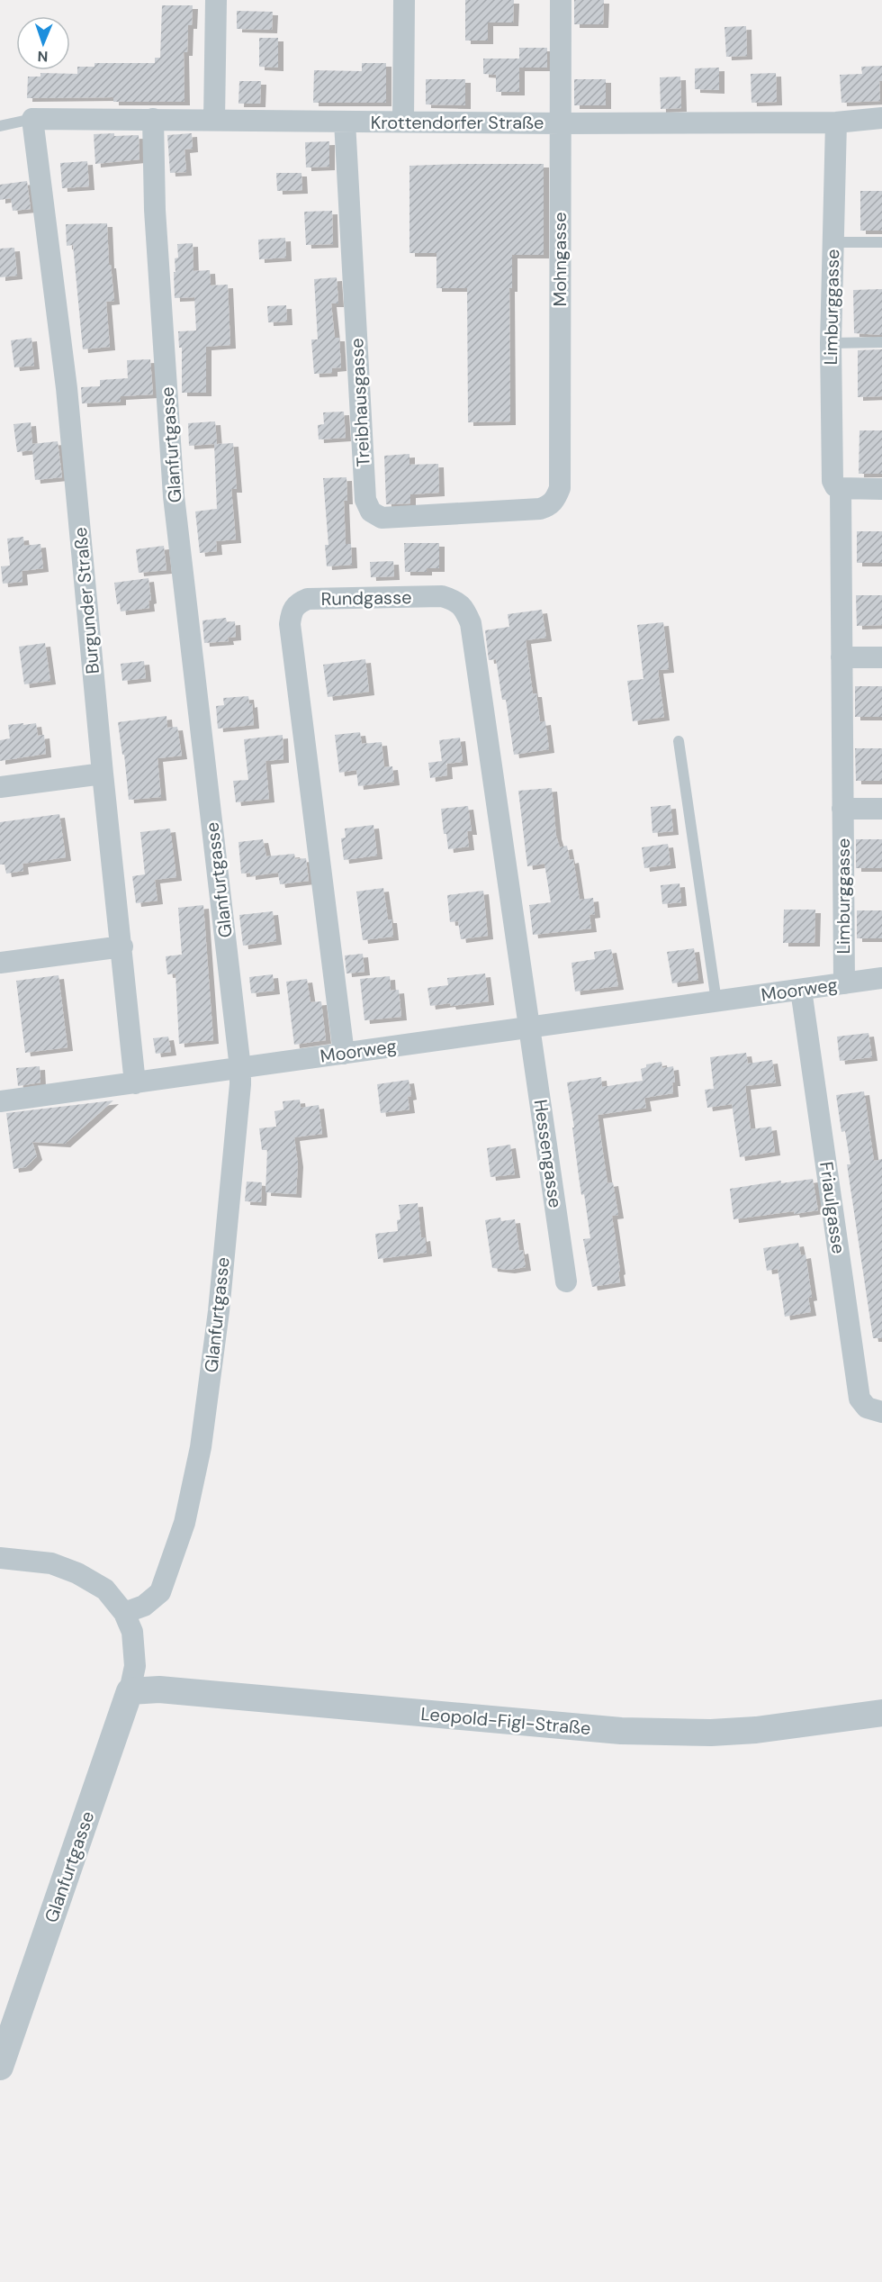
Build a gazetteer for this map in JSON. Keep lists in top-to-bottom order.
{
  "streets": {
    "street": [
      "Krottendorfer Straße",
      "Mohngasse",
      "Limburggasse",
      "Treibhausgasse",
      "Glanfurtgasse",
      "Rundgasse",
      "Burgunder Straße",
      "Moorweg",
      "Hessengasse",
      "Friaulgasse",
      "Leopold-Figl-Straße"
    ]
  },
  "crossings": [
    ["Krottendorfer Straße", "Mohngasse"],
    ["Krottendorfer Straße", "Limburggasse"],
    ["Krottendorfer Straße", "Treibhausgasse"],
    ["Krottendorfer Straße", "Glanfurtgasse"],
    ["Krottendorfer Straße", "Burgunder Straße"],
    ["Mohngasse", "Treibhausgasse"],
    ["Limburggasse", "Moorweg"],
    ["Glanfurtgasse", "Moorweg"],
    ["Glanfurtgasse", "Leopold-Figl-Straße"],
    ["Rundgasse", "Moorweg"],
    ["Rundgasse", "Hessengasse"],
    ["Burgunder Straße", "Moorweg"],
    ["Moorweg", "Hessengasse"],
    ["Moorweg", "Friaulgasse"]
  ],
  "north": "bottom"
}
